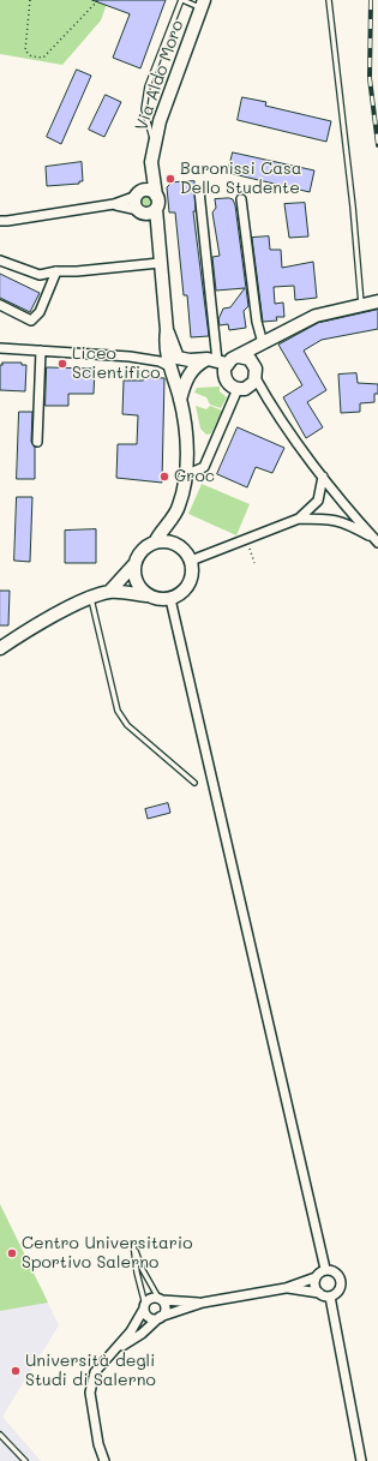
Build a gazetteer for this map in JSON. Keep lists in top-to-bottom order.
{
  "streets": {
    "street": ["Via Aldo Moro"]
  },
  "places": [
    "Baronissi Casa Dello Studente",
    "Liceo Scientifico",
    "Groc",
    "Centro Universitario Sportivo Salerno",
    "Università degli Studi di Salerno"
  ]
}
